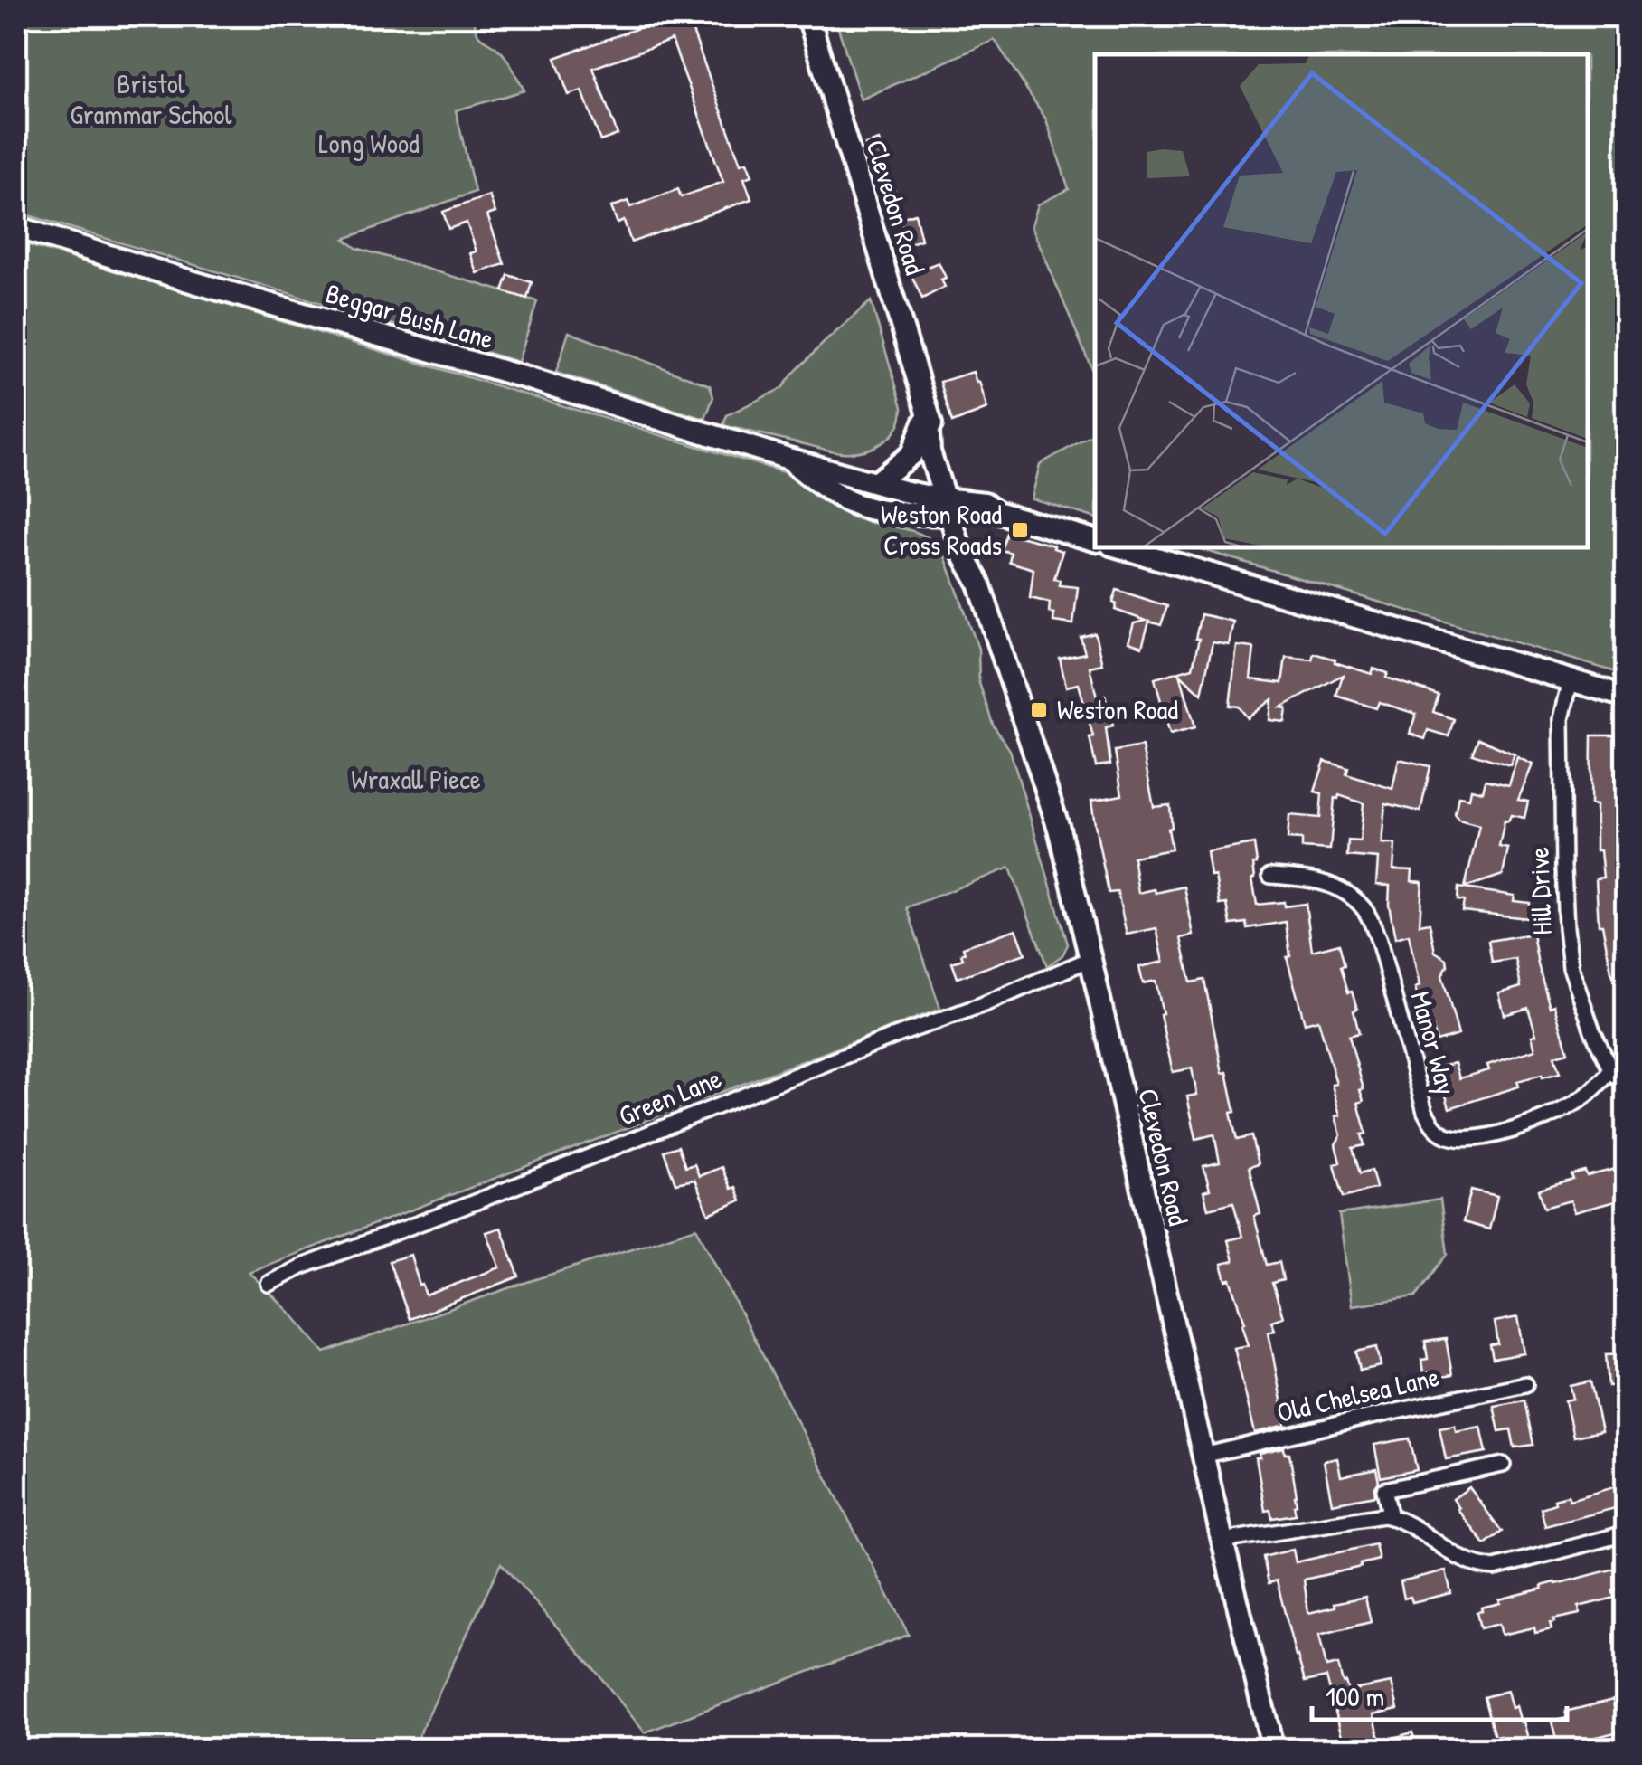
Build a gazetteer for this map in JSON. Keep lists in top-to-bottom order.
{
  "streets": {
    "main road": ["Clevedon Road", "Beggar Bush Lane"],
    "street": [
      "Hill Drive",
      "Manor Way",
      "Green Lane",
      "Old Chelsea Lane"
    ]
  },
  "crossings": [
    ["Clevedon Road", "Beggar Bush Lane"],
    ["Clevedon Road", "Green Lane"],
    ["Clevedon Road", "Old Chelsea Lane"],
    ["Hill Drive", "Manor Way"]
  ],
  "parks": ["Bristol Grammar School", "Long Wood", "Wraxall Piece"],
  "places": {
    "transit": ["Weston Road Cross Roads", "Weston Road"]
  },
  "scale_bar": "100 m"
}
